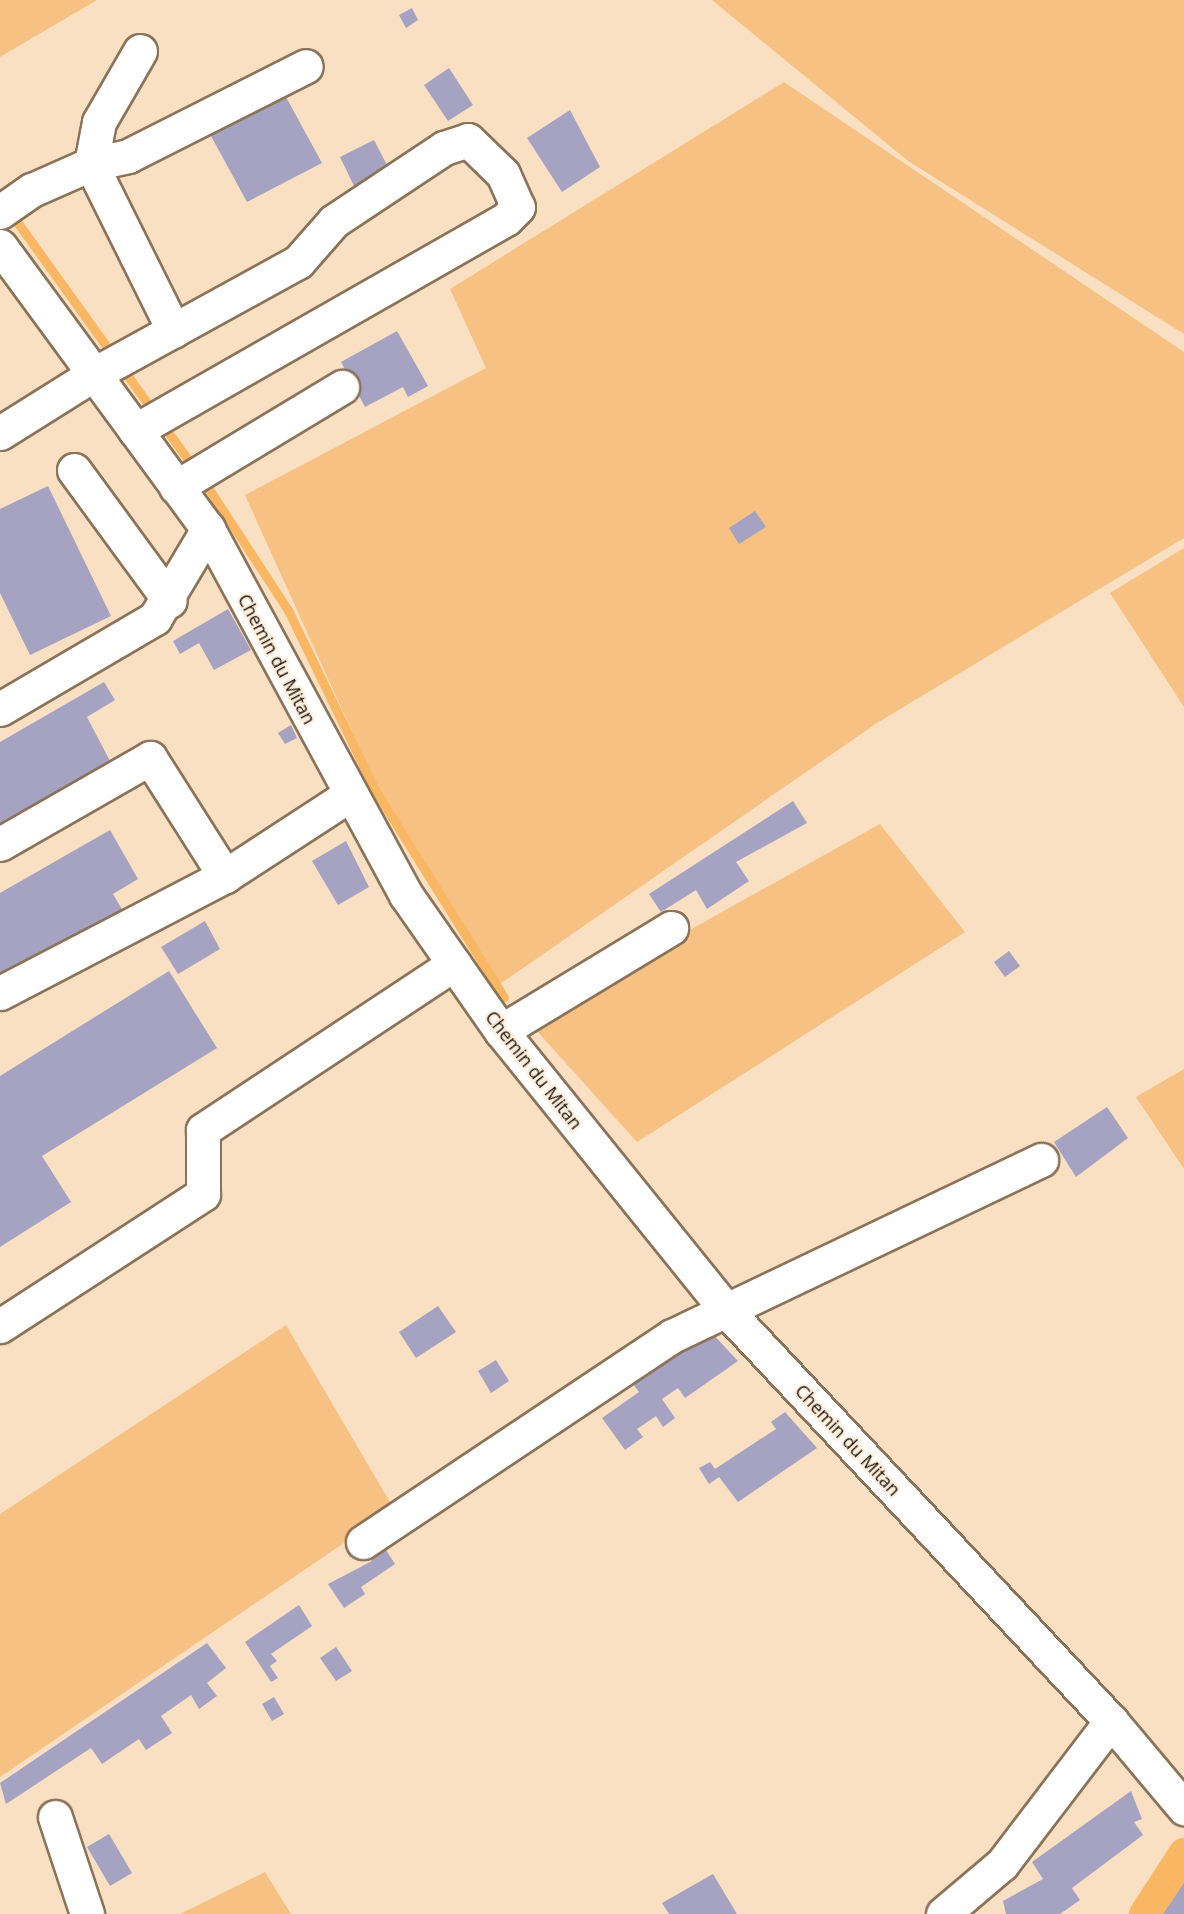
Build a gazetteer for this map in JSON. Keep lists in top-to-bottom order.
{
  "streets": {
    "street": ["Chemin du Mitan"]
  }
}
